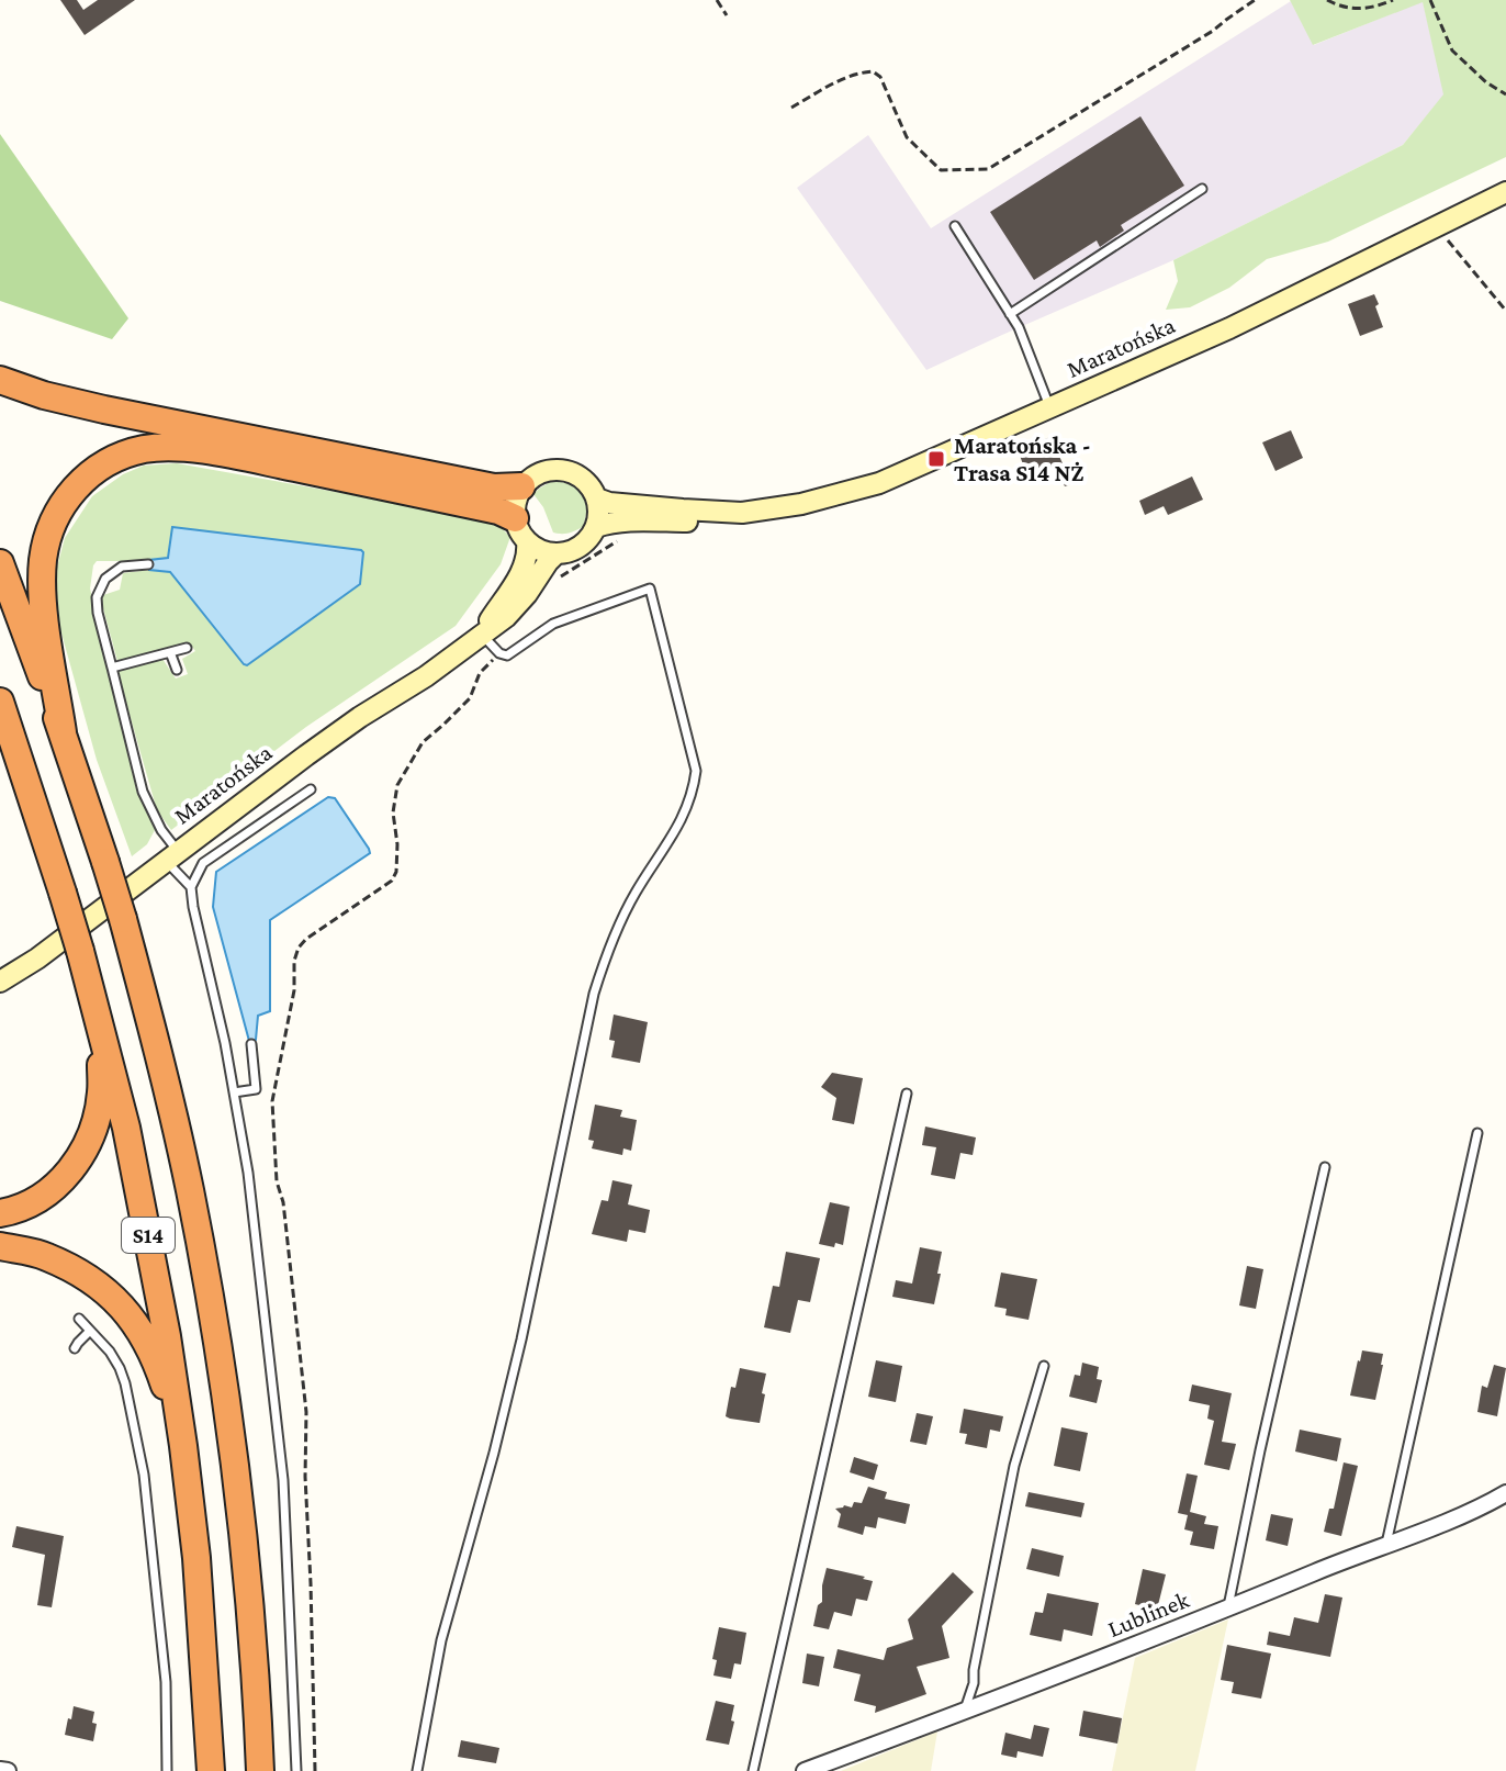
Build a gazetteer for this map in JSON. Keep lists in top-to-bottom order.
{
  "streets": {
    "highway": ["S14"],
    "main road": ["Maratońska"],
    "street": ["Lublinek"]
  },
  "places": {
    "transit": ["Maratońska - Trasa S14 NŻ"]
  }
}
